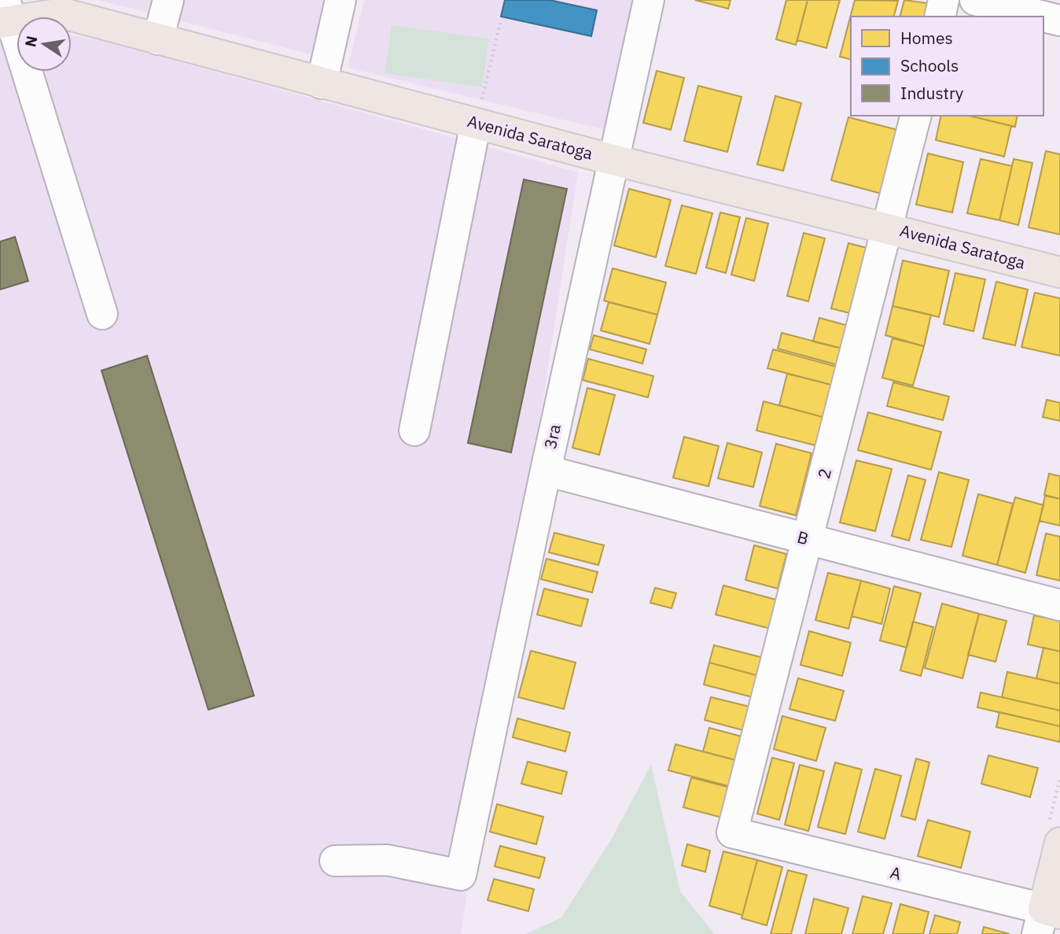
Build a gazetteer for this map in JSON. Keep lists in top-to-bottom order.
{
  "streets": {
    "main road": ["Avenida Saratoga"],
    "street": [
      "3ra",
      "2",
      "B",
      "A"
    ]
  },
  "crossings": [
    ["Avenida Saratoga", "3ra"],
    ["Avenida Saratoga", "2"],
    ["3ra", "B"],
    ["2", "B"],
    ["2", "A"]
  ],
  "legend": ["Homes", "Schools", "Industry"],
  "north": "left"
}
